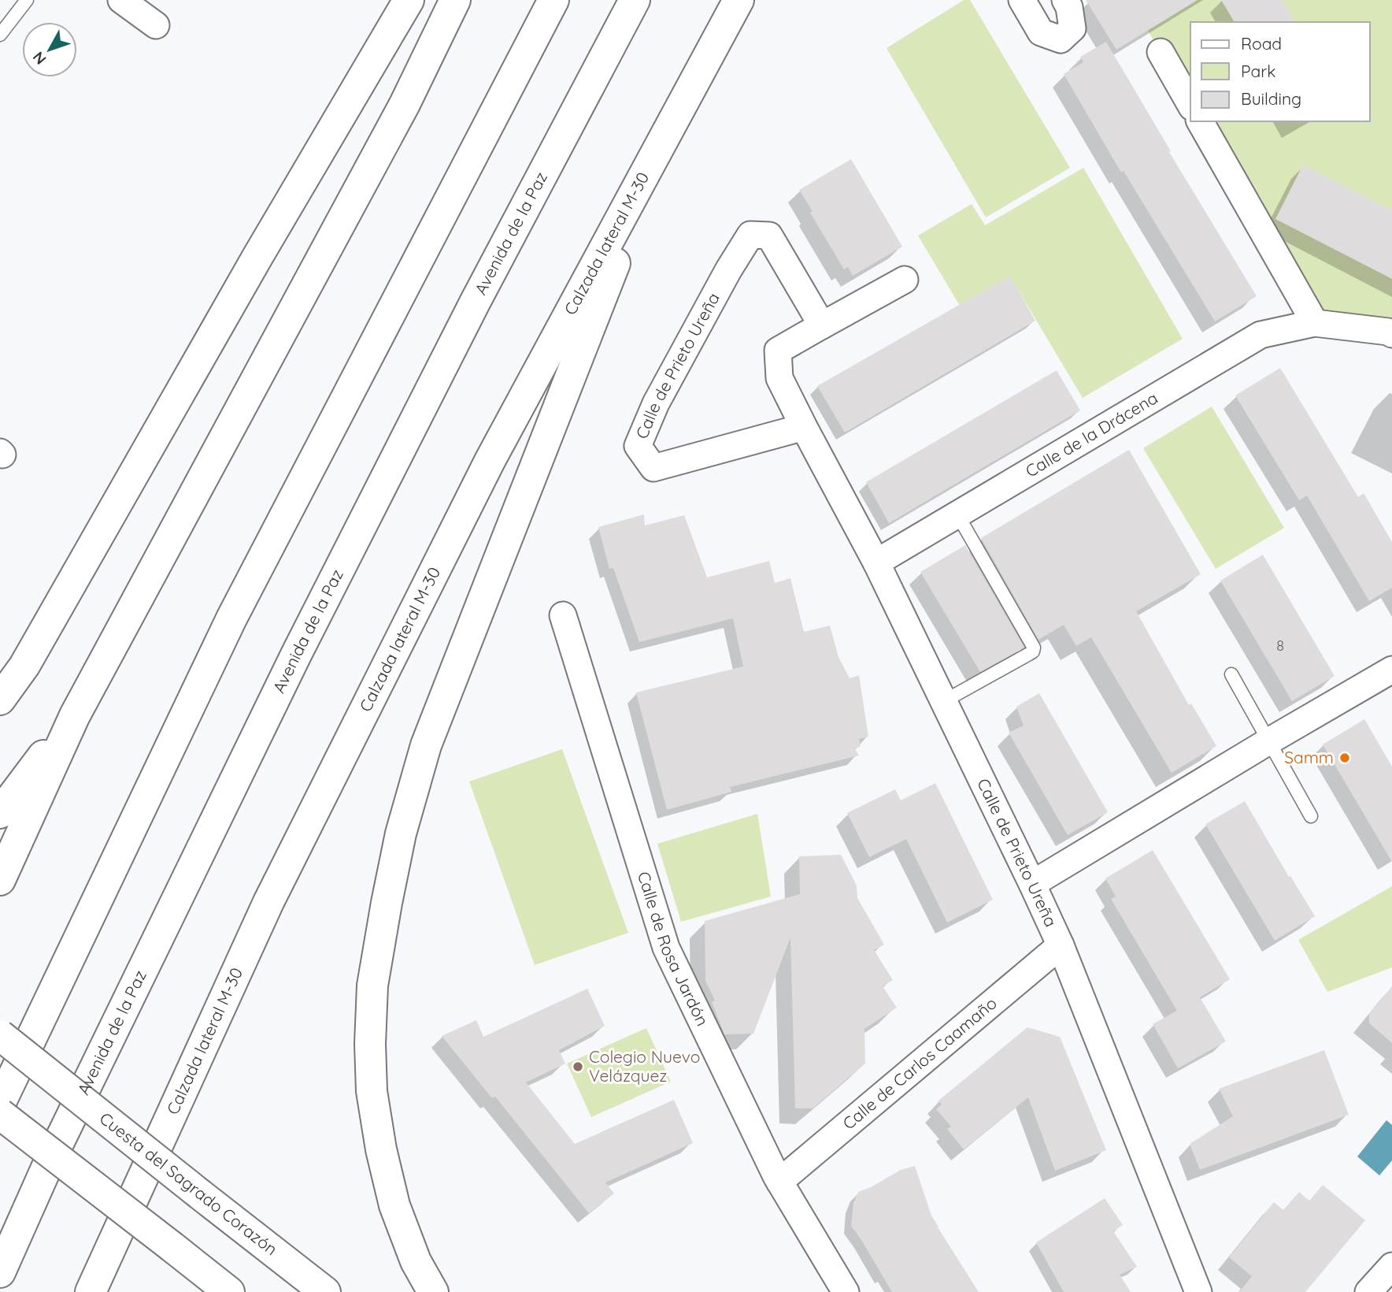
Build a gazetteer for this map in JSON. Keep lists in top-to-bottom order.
{
  "streets": {
    "main road": ["Avenida de la Paz", "Calzada lateral M-30", "Cuesta del Sagrado Corazón"],
    "street": [
      "Calle de Prieto Ureña",
      "Calle de la Drácena",
      "Calle de Rosa Jardón",
      "Calle de Carlos Caamaño"
    ]
  },
  "crossings": [
    ["Calle de Prieto Ureña", "Calle de la Drácena"],
    ["Calle de Prieto Ureña", "Calle de Carlos Caamaño"],
    ["Calle de Rosa Jardón", "Calle de Carlos Caamaño"]
  ],
  "places": ["Samm", "Colegio Nuevo Velázquez"],
  "house_numbers": ["8"],
  "legend": ["Road", "Park", "Building"],
  "north": "bottom left"
}
